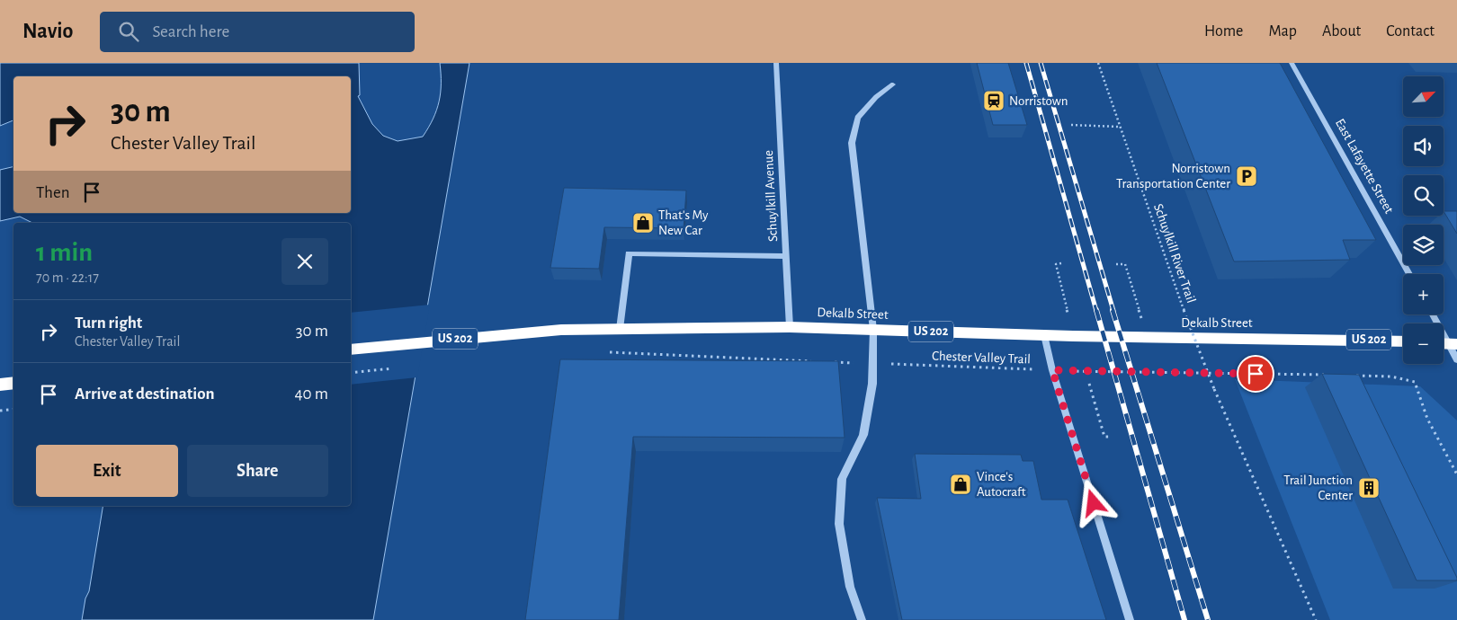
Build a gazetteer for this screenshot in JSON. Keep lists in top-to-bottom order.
{
  "streets": {
    "highway": ["Dekalb Street", "US 202"],
    "street": ["East Lafayette Street", "Schuylkill Avenue"],
    "path": ["Schuylkill River Trail", "Chester Valley Trail"]
  },
  "crossings": [
    ["Schuylkill Avenue", "Dekalb Street"]
  ],
  "places": {
    "station": ["Norristown"],
    "parking": ["Norristown Transportation Center"],
    "shop": ["That's My New Car", "Vince's Autocraft"],
    "building": ["Trail Junction Center"]
  },
  "north": "top right",
  "page": {
    "header": "Navio",
    "search": "Search here",
    "nav": [
      "Home",
      "Map",
      "About",
      "Contact"
    ],
    "map_buttons": ["+", "−"],
    "turn": ["30 m", "Chester Valley Trail"],
    "then": "Then",
    "heading": ["1 min", "70 m · 22:17"],
    "list": [
      {
        "name": "Turn right",
        "note": "Chester Valley Trail",
        "value": "30 m"
      },
      {
        "name": "Arrive at destination",
        "value": "40 m"
      }
    ],
    "buttons": ["Exit", "Share"]
  }
}
